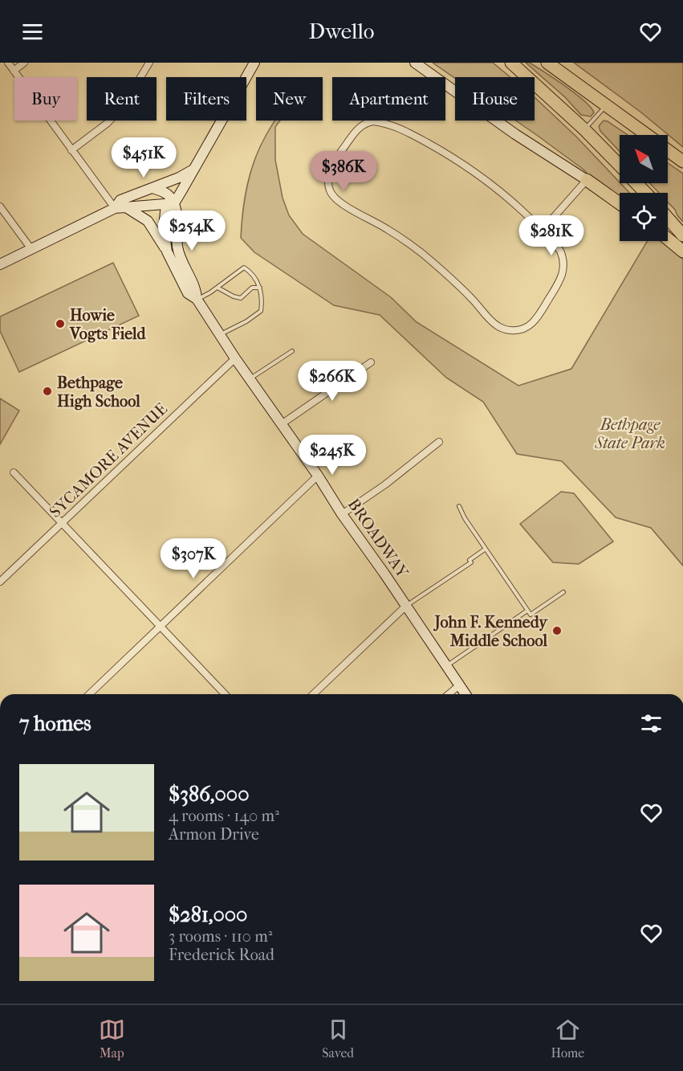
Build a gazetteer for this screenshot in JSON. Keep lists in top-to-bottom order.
{
  "streets": {
    "main road": ["BROADWAY"],
    "street": ["SYCAMORE AVENUE"]
  },
  "crossings": [
    ["SYCAMORE AVENUE", "BROADWAY"]
  ],
  "parks": ["Bethpage State Park"],
  "places": ["Howie Vogts Field", "Bethpage High School", "John F. Kennedy Middle School"],
  "north": "top left",
  "page": {
    "header": "Dwello",
    "chip": [
      "Buy",
      "Rent",
      "Filters",
      "New",
      "Apartment",
      "House"
    ],
    "price": [
      "$451K",
      "$386K",
      "$254K",
      "$281K",
      "$266K",
      "$245K",
      "$307K"
    ],
    "heading": "7 homes",
    "list": [
      {
        "name": "$386,000",
        "note": "4 rooms · 140 m² · Armon Drive"
      },
      {
        "name": "$281,000",
        "note": "3 rooms · 110 m² · Frederick Road"
      }
    ],
    "tabs": ["Map", "Saved", "Home"]
  }
}
